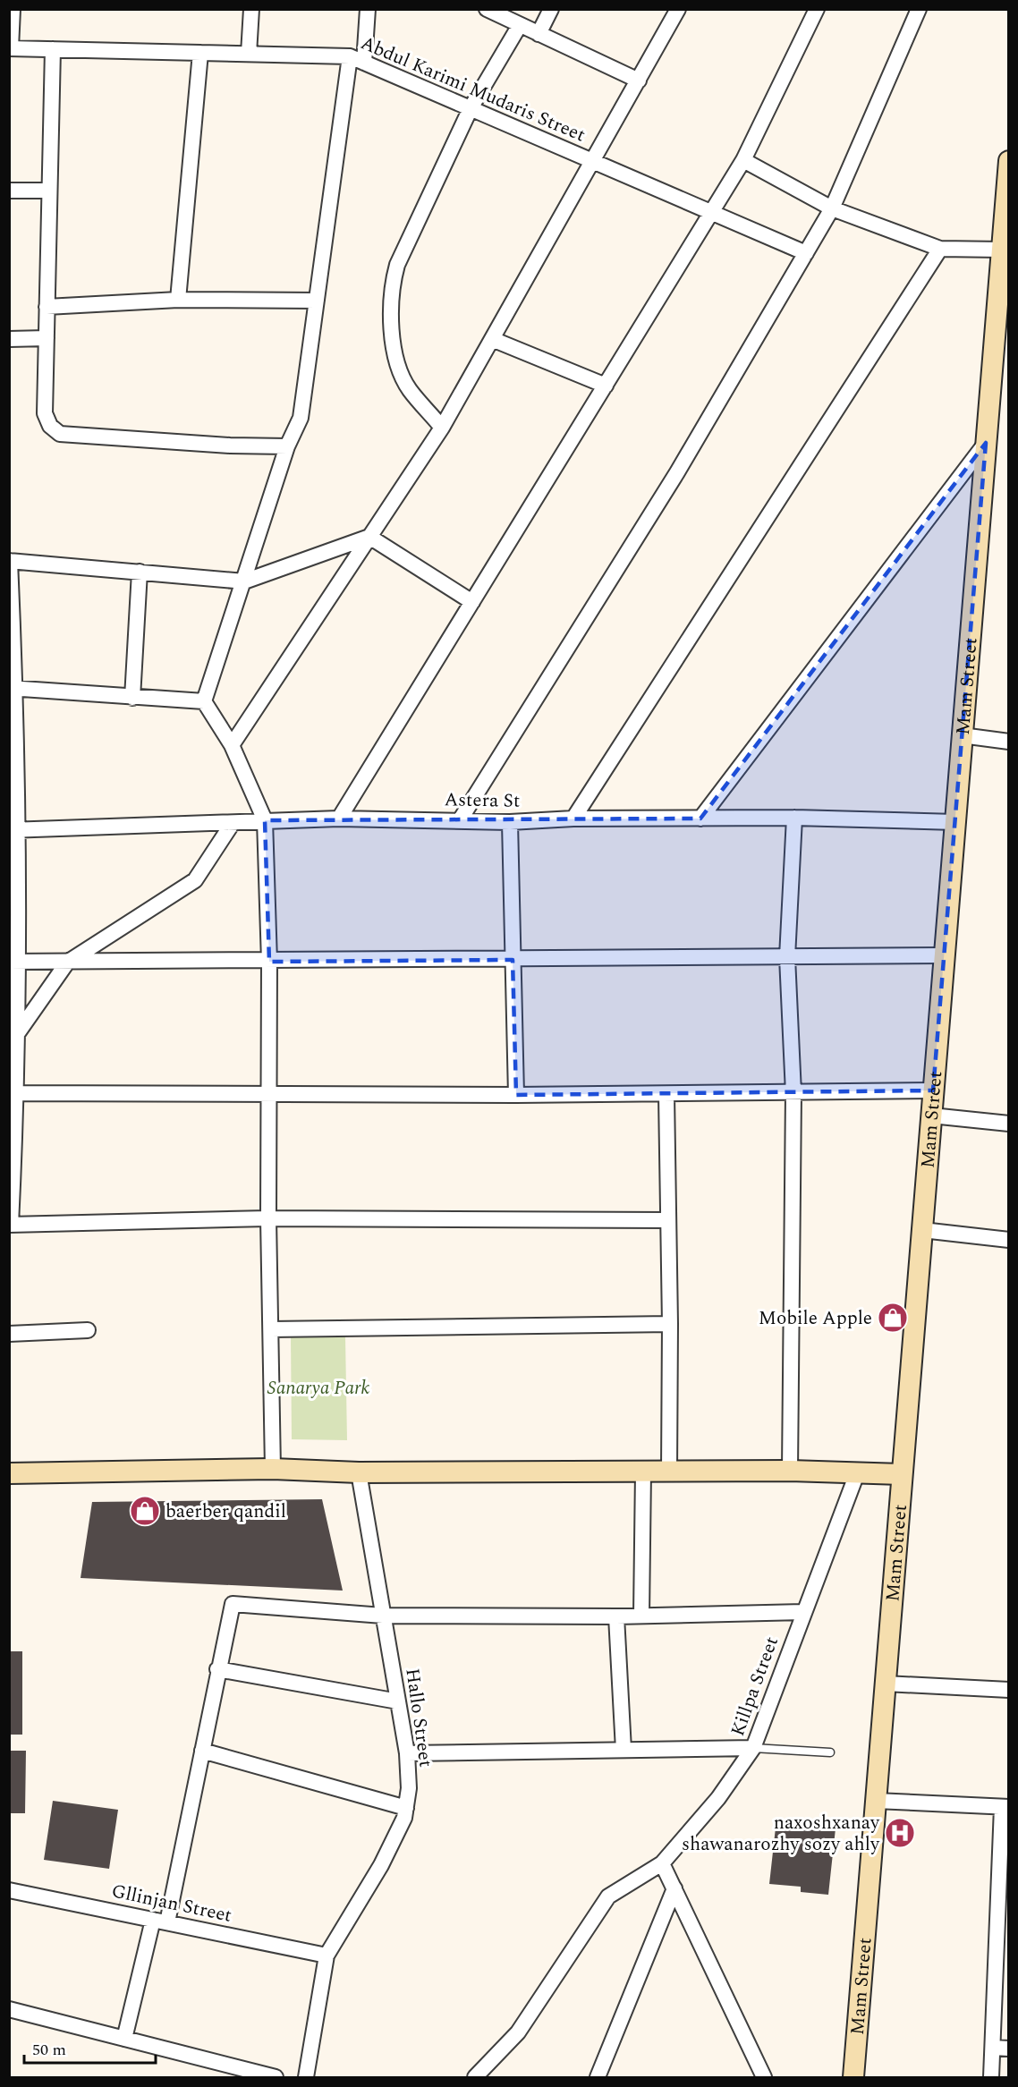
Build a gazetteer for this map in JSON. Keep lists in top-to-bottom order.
{
  "streets": {
    "street": [
      "Abdul Karimi Mudaris Street",
      "Mam Street",
      "Astera St",
      "Killpa Street",
      "Hallo Street",
      "Gllinjan Street"
    ]
  },
  "crossings": [
    ["Mam Street", "Astera St"],
    ["Hallo Street", "Gllinjan Street"]
  ],
  "parks": ["Sanarya Park"],
  "places": {
    "shop": ["Mobile Apple", "baerber qandil"],
    "hospital": ["naxoshxanay shawanarozhy sozy ahly"]
  },
  "scale_bar": "50 m"
}
